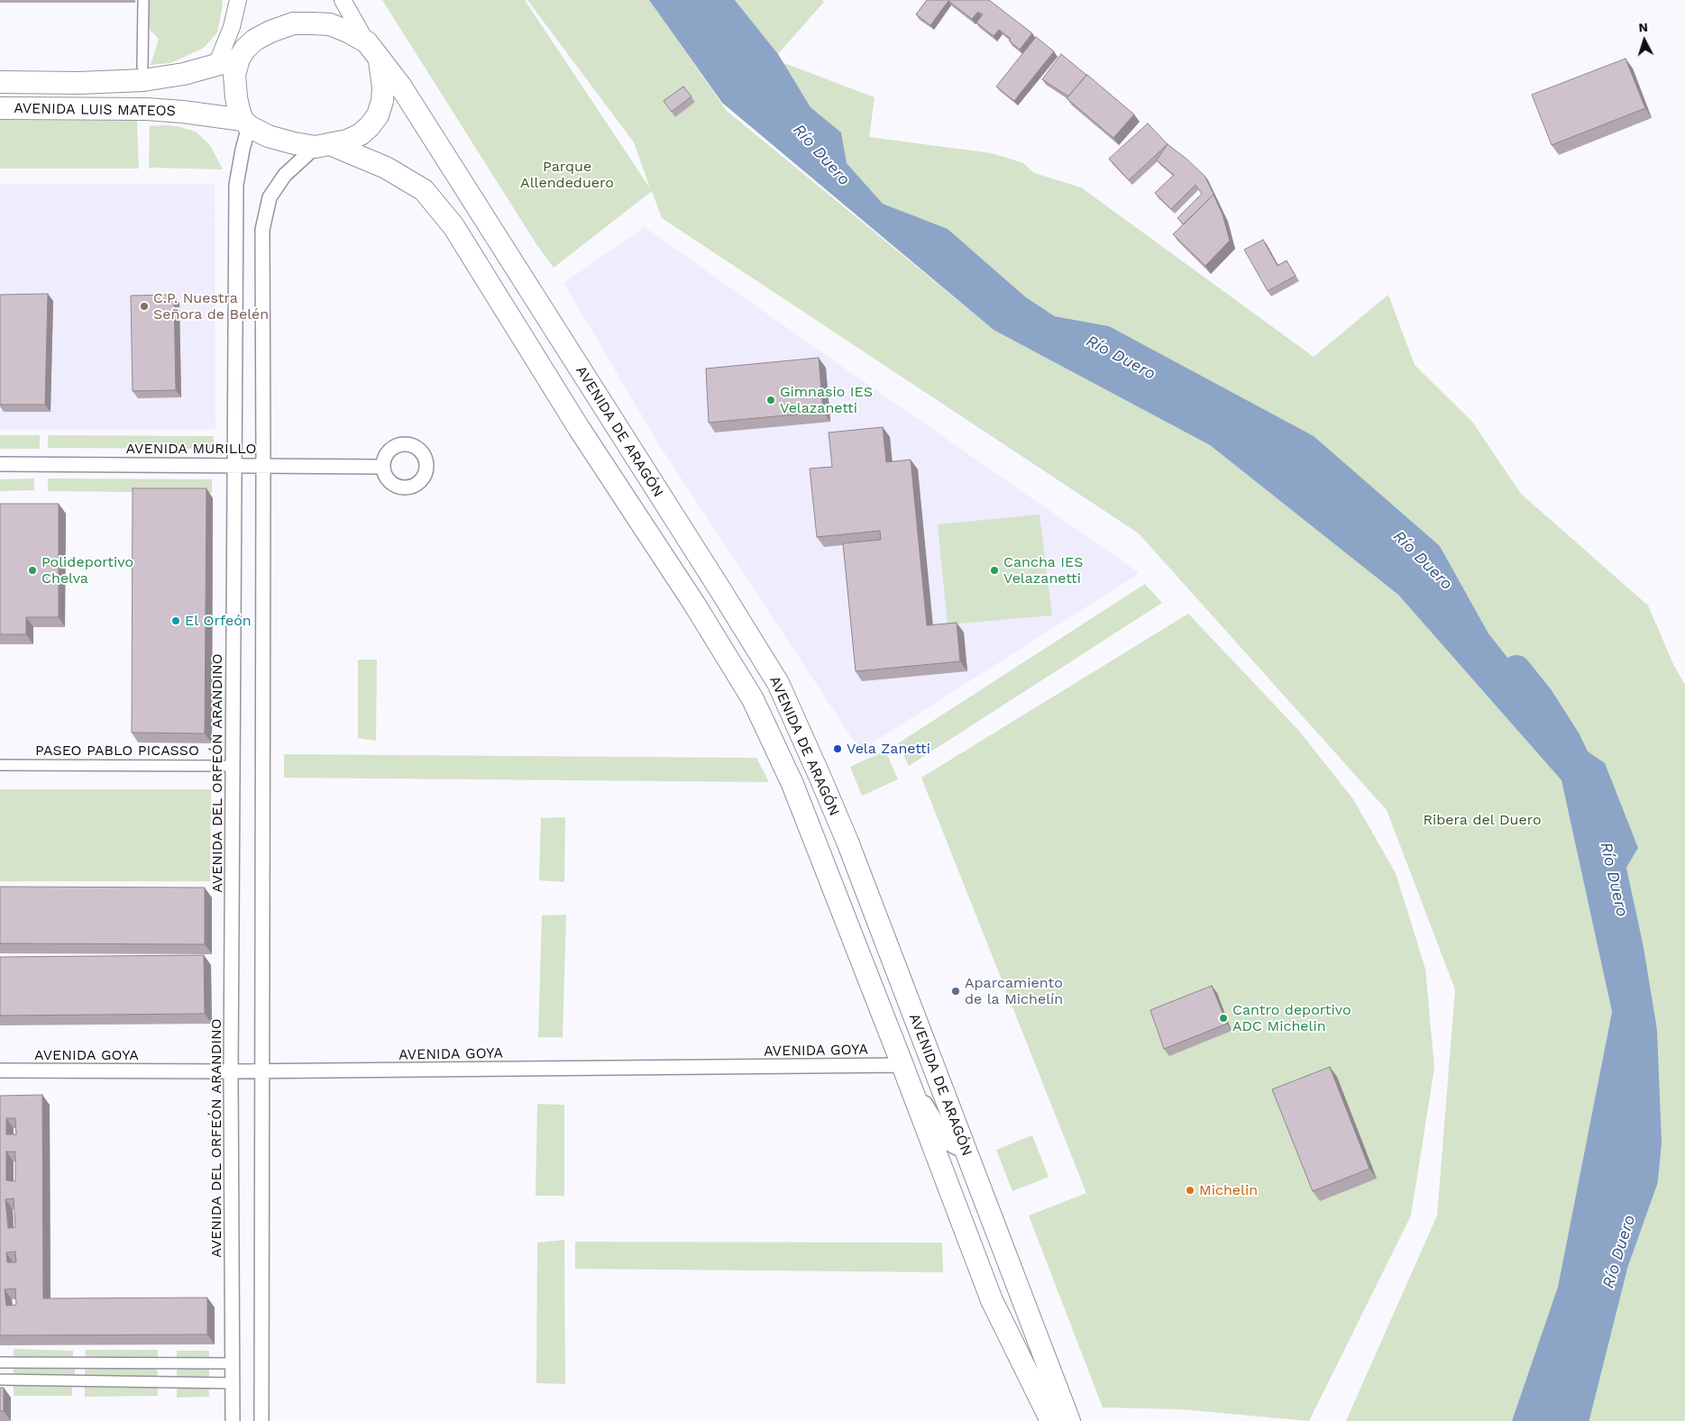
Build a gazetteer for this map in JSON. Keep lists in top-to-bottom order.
{
  "streets": {
    "highway": ["AVENIDA LUIS MATEOS", "AVENIDA DE ARAGÓN"],
    "street": [
      "AVENIDA MURILLO",
      "PASEO PABLO PICASSO",
      "AVENIDA DEL ORFEÓN ARANDINO",
      "AVENIDA GOYA"
    ]
  },
  "crossings": [
    ["AVENIDA LUIS MATEOS", "AVENIDA DE ARAGÓN"],
    ["AVENIDA LUIS MATEOS", "AVENIDA DEL ORFEÓN ARANDINO"],
    ["AVENIDA DE ARAGÓN", "AVENIDA DEL ORFEÓN ARANDINO"],
    ["AVENIDA DE ARAGÓN", "AVENIDA GOYA"],
    ["AVENIDA MURILLO", "AVENIDA DEL ORFEÓN ARANDINO"],
    ["PASEO PABLO PICASSO", "AVENIDA DEL ORFEÓN ARANDINO"],
    ["AVENIDA DEL ORFEÓN ARANDINO", "AVENIDA GOYA"]
  ],
  "water": ["Río Duero"],
  "parks": ["Parque Allendeduero", "Ribera del Duero"],
  "places": [
    "C.P. Nuestra Señora de Belén",
    "Gimnasio IES Velazanetti",
    "Polideportivo Chelva",
    "Cancha IES Velazanetti",
    "El Orfeón",
    "Vela Zanetti",
    "Aparcamiento de la Michelín",
    "Cantro deportivo ADC Michelin",
    "Michelin"
  ],
  "north": "top"
}
